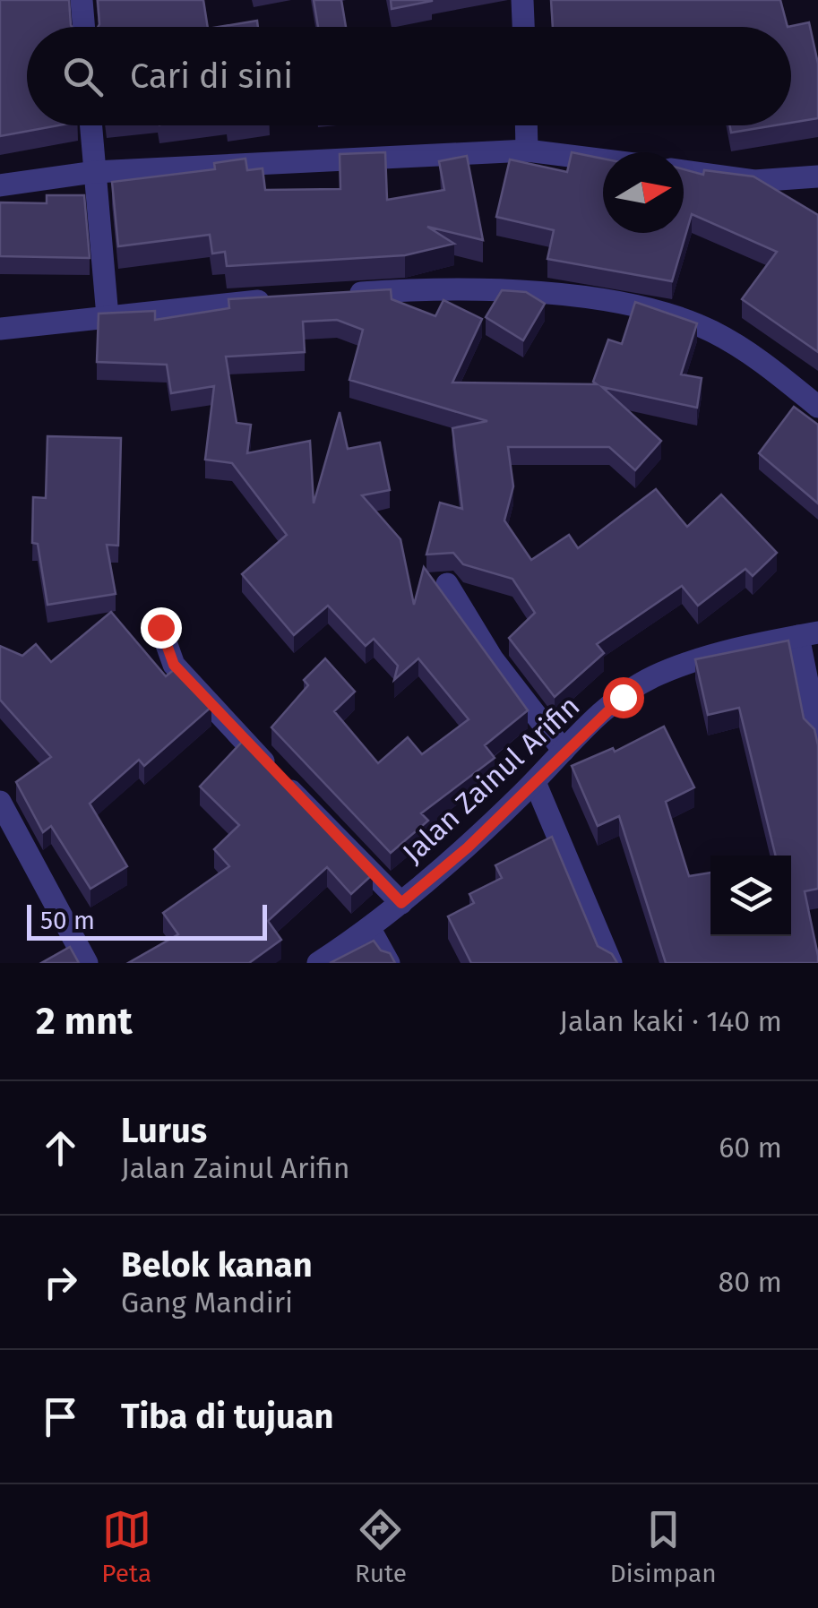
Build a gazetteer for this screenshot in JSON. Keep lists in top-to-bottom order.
{
  "streets": {
    "street": ["Jalan Zainul Arifin"]
  },
  "scale_bar": "50 m",
  "north": "right",
  "page": {
    "search": "Cari di sini",
    "scale": "50 m",
    "heading": ["2 mnt", "Jalan kaki · 140 m"],
    "list": [
      ["Lurus", "Jalan Zainul Arifin", "60 m"],
      ["Belok kanan", "Gang Mandiri", "80 m"],
      "Tiba di tujuan"
    ],
    "nav": ["Peta", "Rute", "Disimpan"]
  }
}
